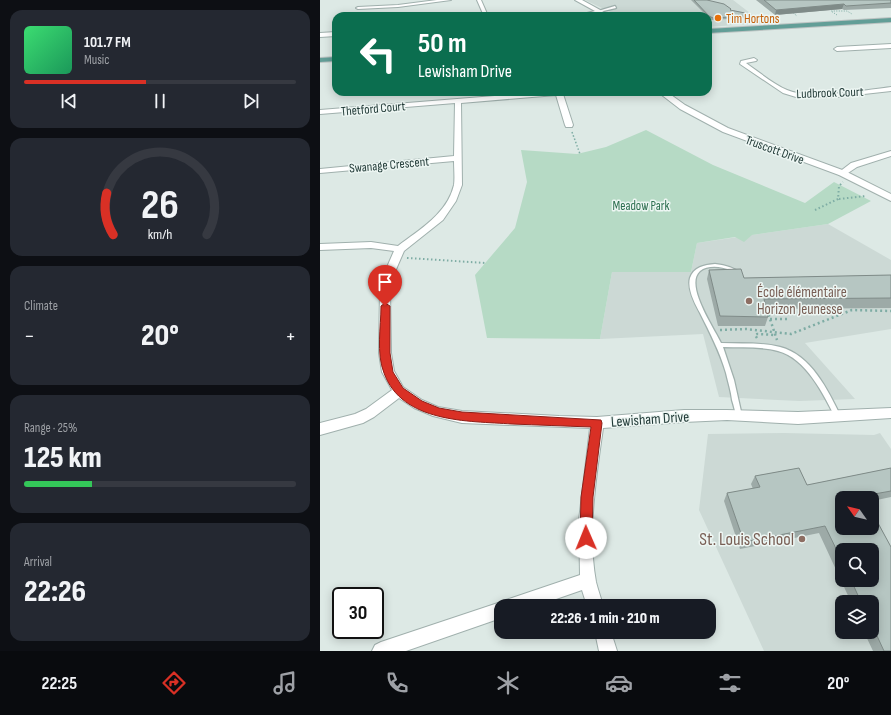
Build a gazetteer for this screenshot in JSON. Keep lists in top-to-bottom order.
{
  "streets": {
    "street": [
      "Ludbrook Court",
      "Thetford Court",
      "Truscott Drive",
      "Swanage Crescent",
      "Lewisham Drive"
    ]
  },
  "crossings": [
    ["Thetford Court", "Lewisham Drive"],
    ["Swanage Crescent", "Lewisham Drive"]
  ],
  "parks": ["Meadow Park"],
  "places": ["Tim Hortons", "École élémentaire Horizon Jeunesse", "St. Louis School"],
  "north": "top left",
  "page": {
    "turn": ["50 m", "Lewisham Drive"],
    "song": ["101.7 FM", "Music"],
    "tile": [
      "Climate",
      ["Range · 25%", "125 km"],
      ["Arrival", "22:26"]
    ],
    "heat": ["−", "20°", "+"],
    "limit": "30",
    "trip": "22:26 · 1 min · 210 m",
    "tabs": ["22:25", "20°"],
    "gauge": ["26", "km/h"]
  }
}
